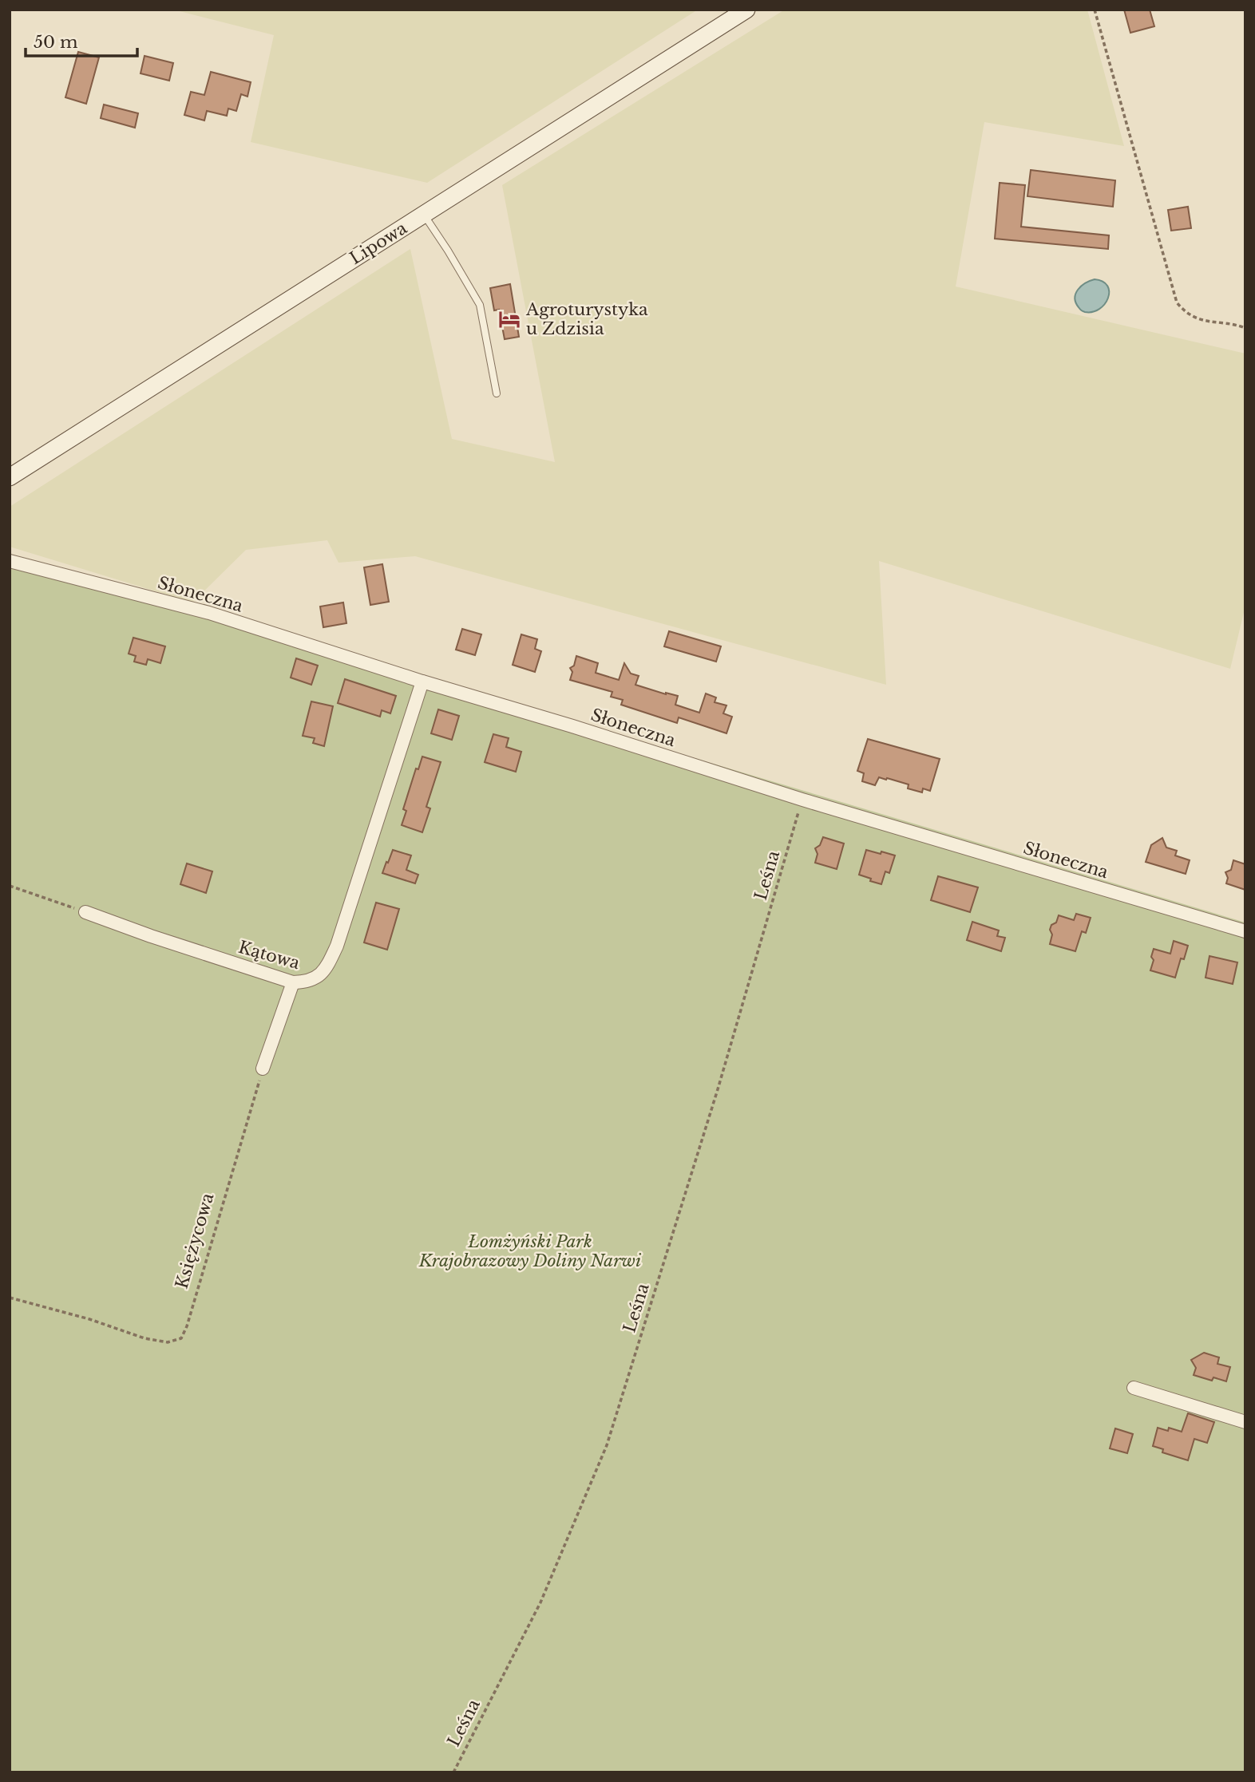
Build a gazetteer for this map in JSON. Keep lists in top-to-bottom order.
{
  "streets": {
    "main road": ["Lipowa"],
    "street": ["Słoneczna", "Kątowa"],
    "path": ["Leśna", "Księżycowa"]
  },
  "crossings": [
    ["Słoneczna", "Leśna"],
    ["Słoneczna", "Kątowa"]
  ],
  "parks": ["Łomżyński Park Krajobrazowy Doliny Narwi"],
  "places": {
    "hotel": ["Agroturystyka u Zdzisia"]
  },
  "scale_bar": "50 m"
}
